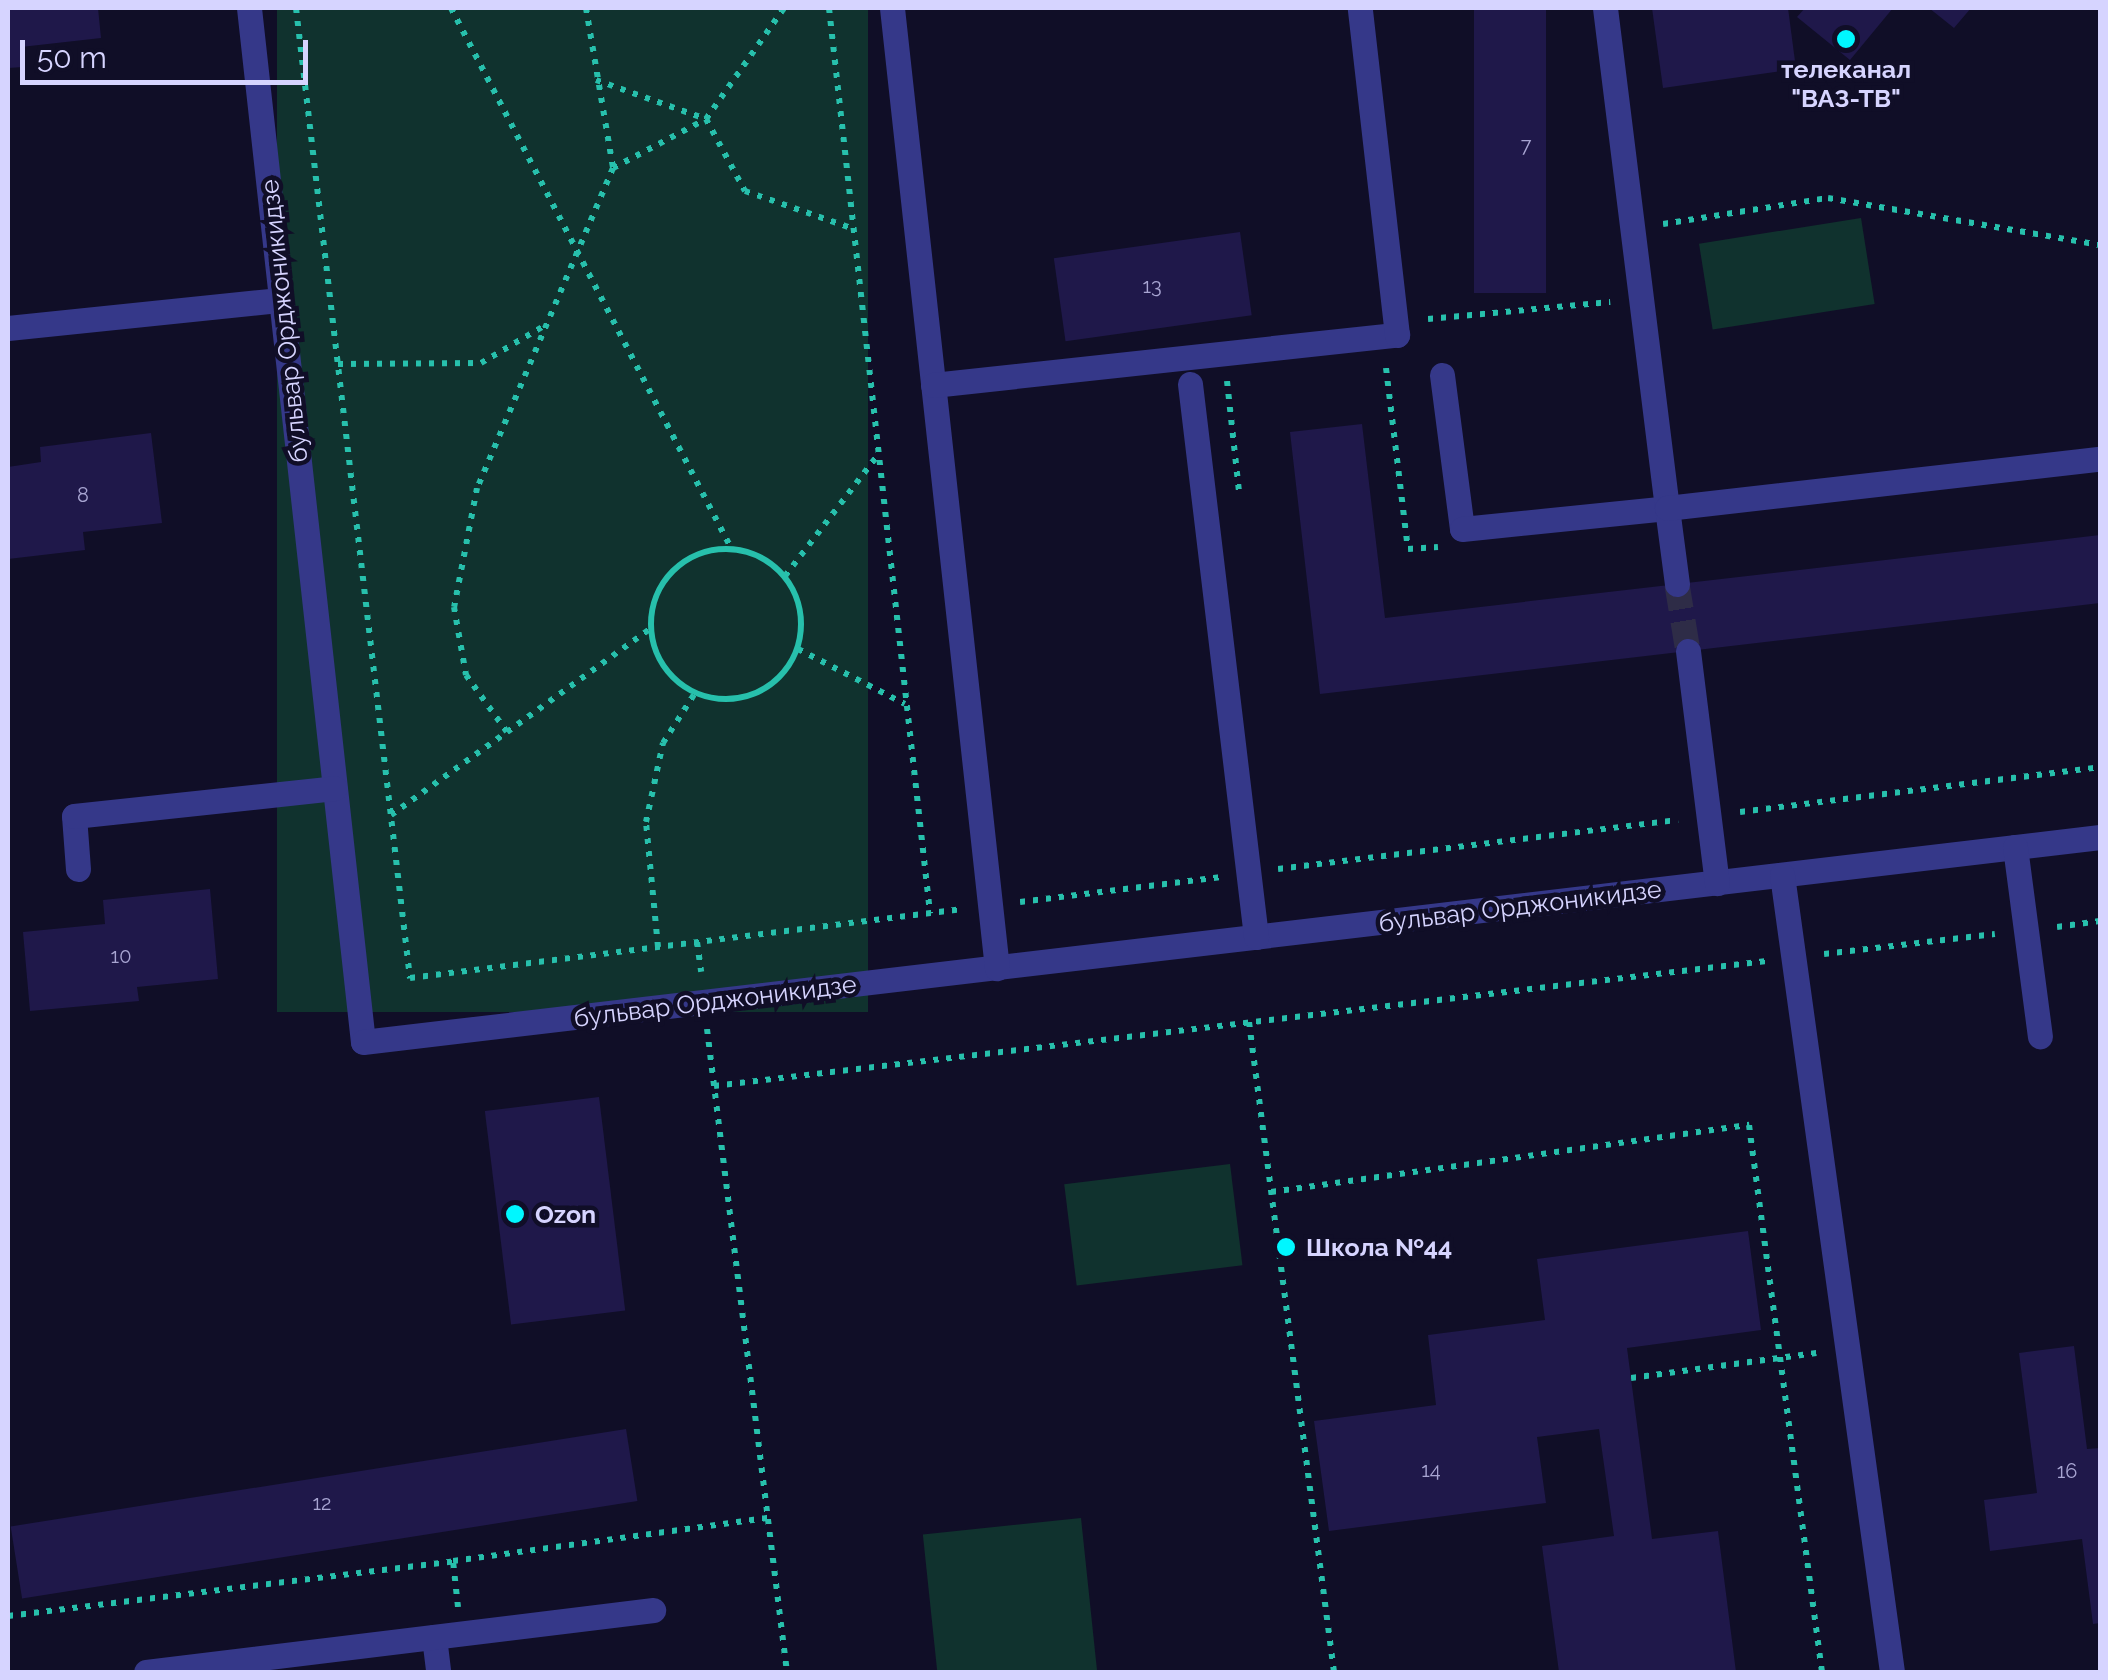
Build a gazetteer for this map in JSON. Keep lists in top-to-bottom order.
{
  "streets": {
    "street": ["бульвар Орджоникидзе"]
  },
  "places": ["телеканал \"ВАЗ-ТВ\"", "Ozon", "Школа №44"],
  "house_numbers": [
    "7",
    "13",
    "8",
    "10",
    "14",
    "16",
    "12"
  ],
  "scale_bar": "50 m"
}
